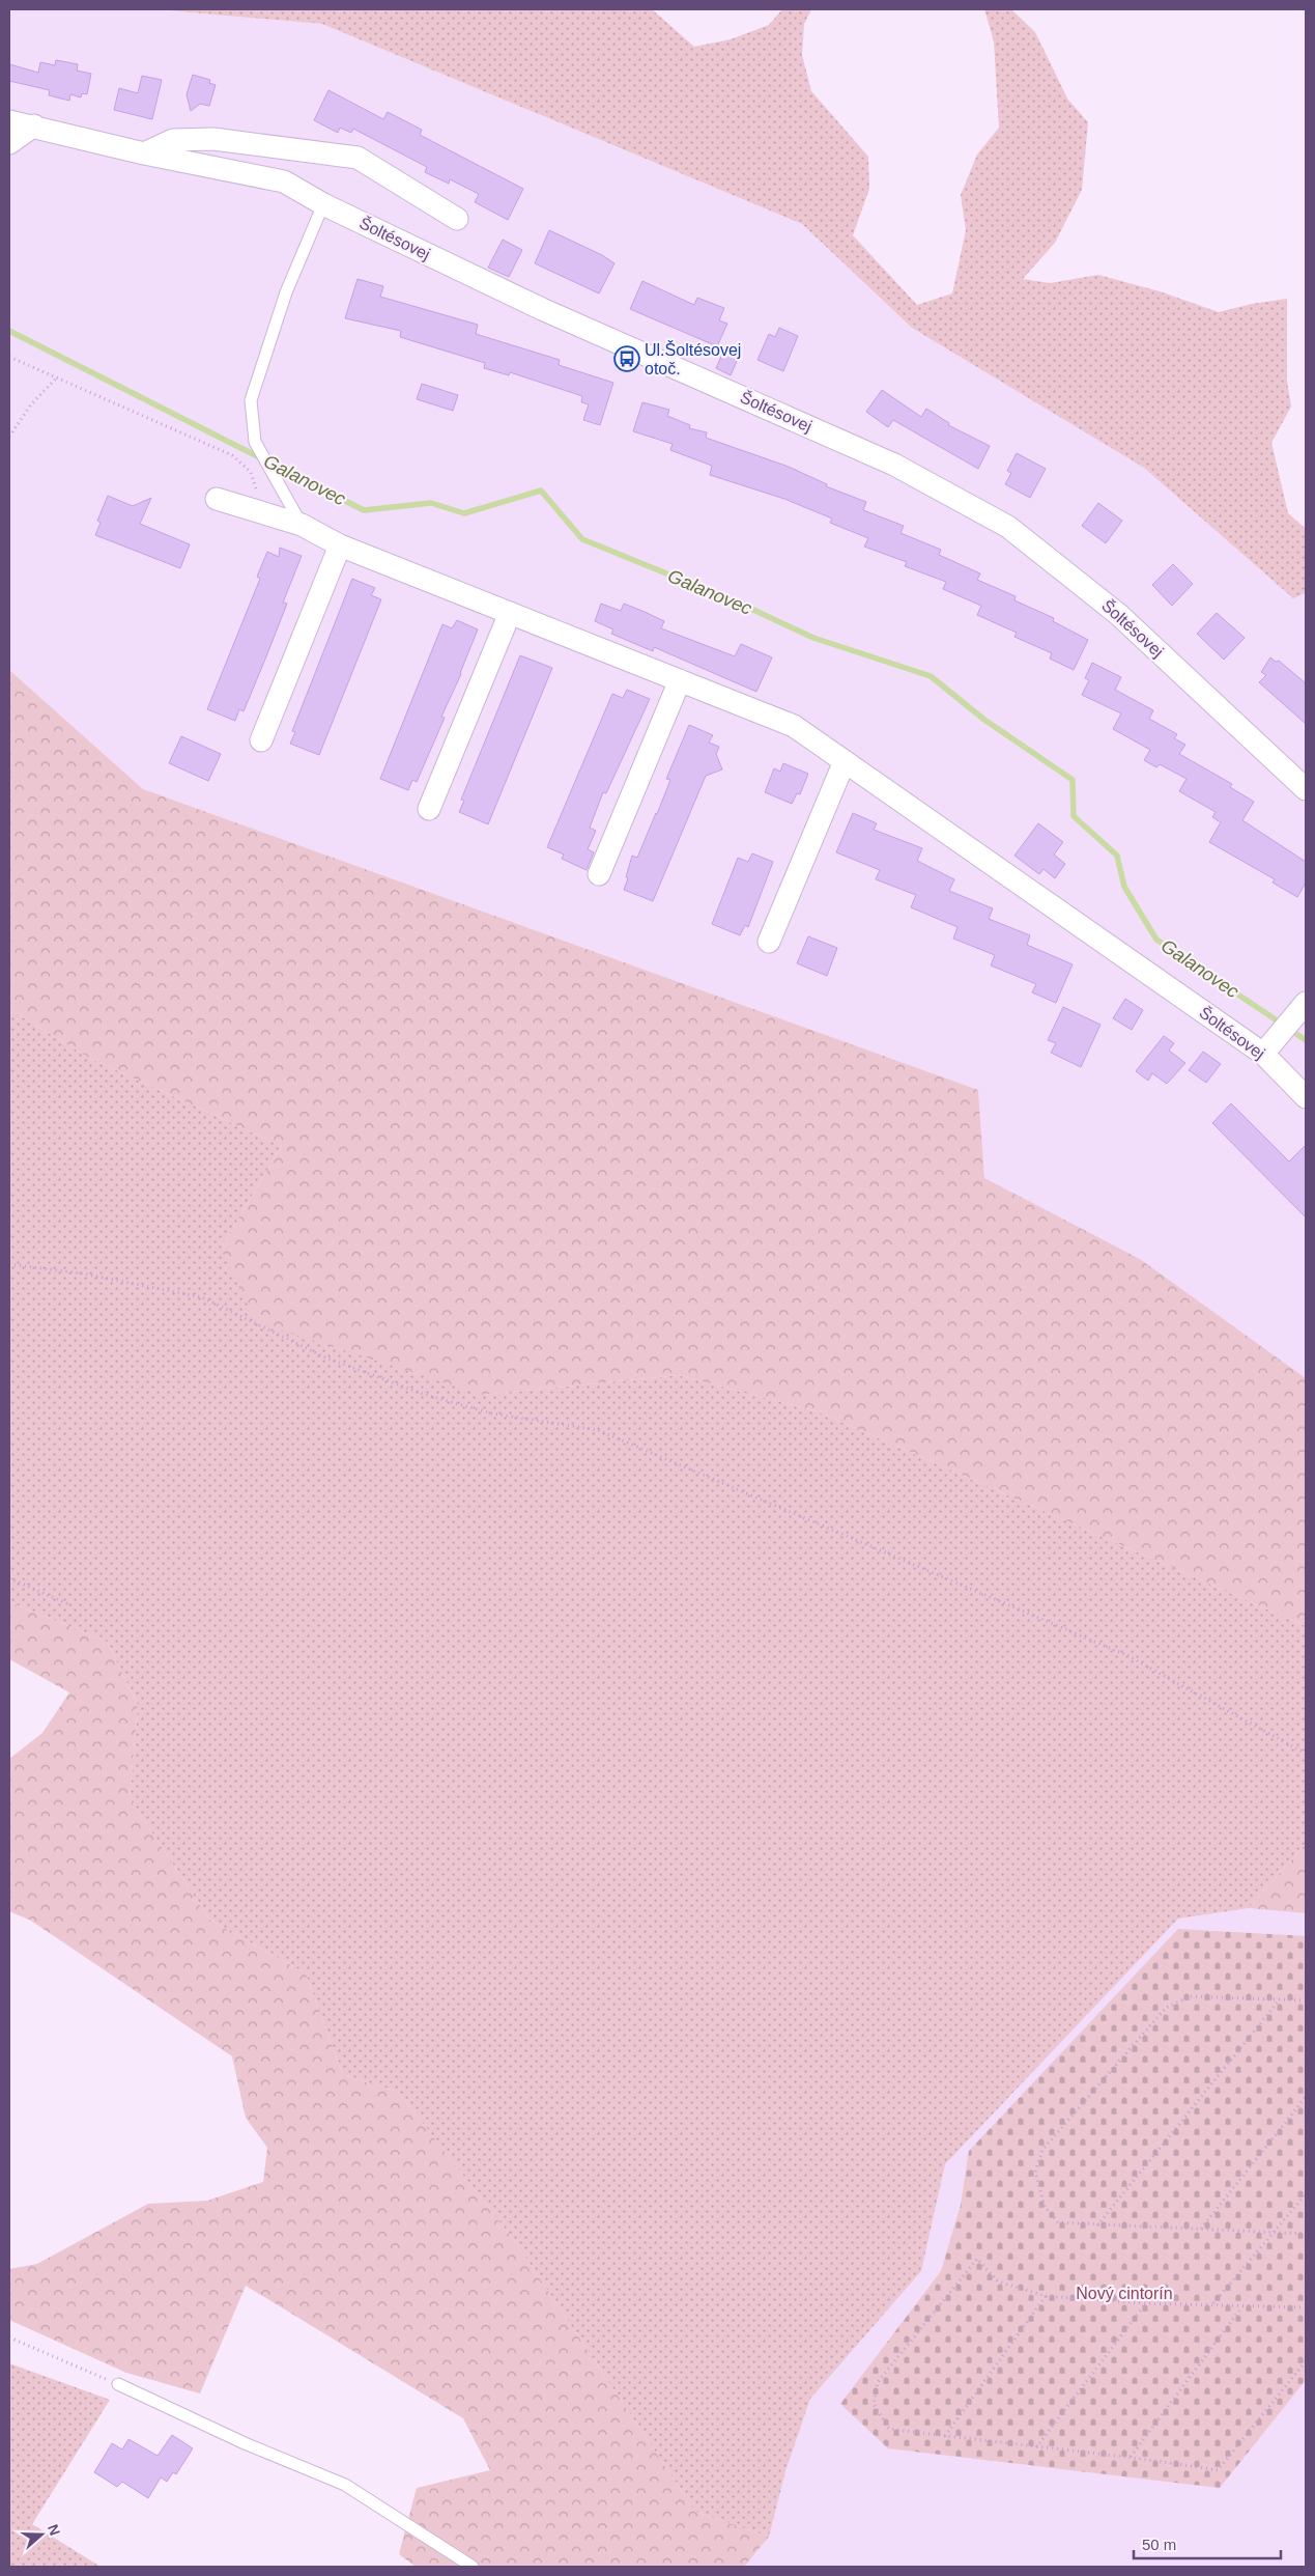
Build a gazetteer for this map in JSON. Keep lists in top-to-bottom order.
{
  "streets": {
    "street": ["Šoltésovej"]
  },
  "water": ["Galanovec"],
  "parks": ["Nový cintorín"],
  "places": {
    "bus stop": ["Ul.Šoltésovej otoč."]
  },
  "scale_bar": "50 m",
  "north": "right"
}
